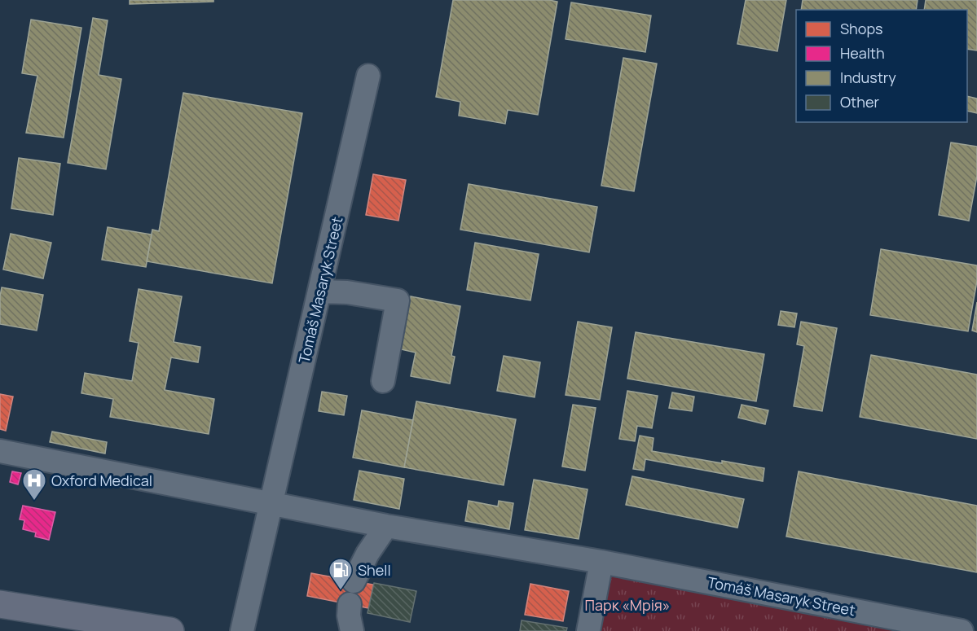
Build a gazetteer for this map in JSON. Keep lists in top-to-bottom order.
{
  "streets": {
    "street": ["Tomáš Masaryk Street"]
  },
  "parks": ["Парк «Мрія»"],
  "places": {
    "hospital": ["Oxford Medical"],
    "fuel station": ["Shell"]
  },
  "legend": [
    "Shops",
    "Health",
    "Industry",
    "Other"
  ]
}
